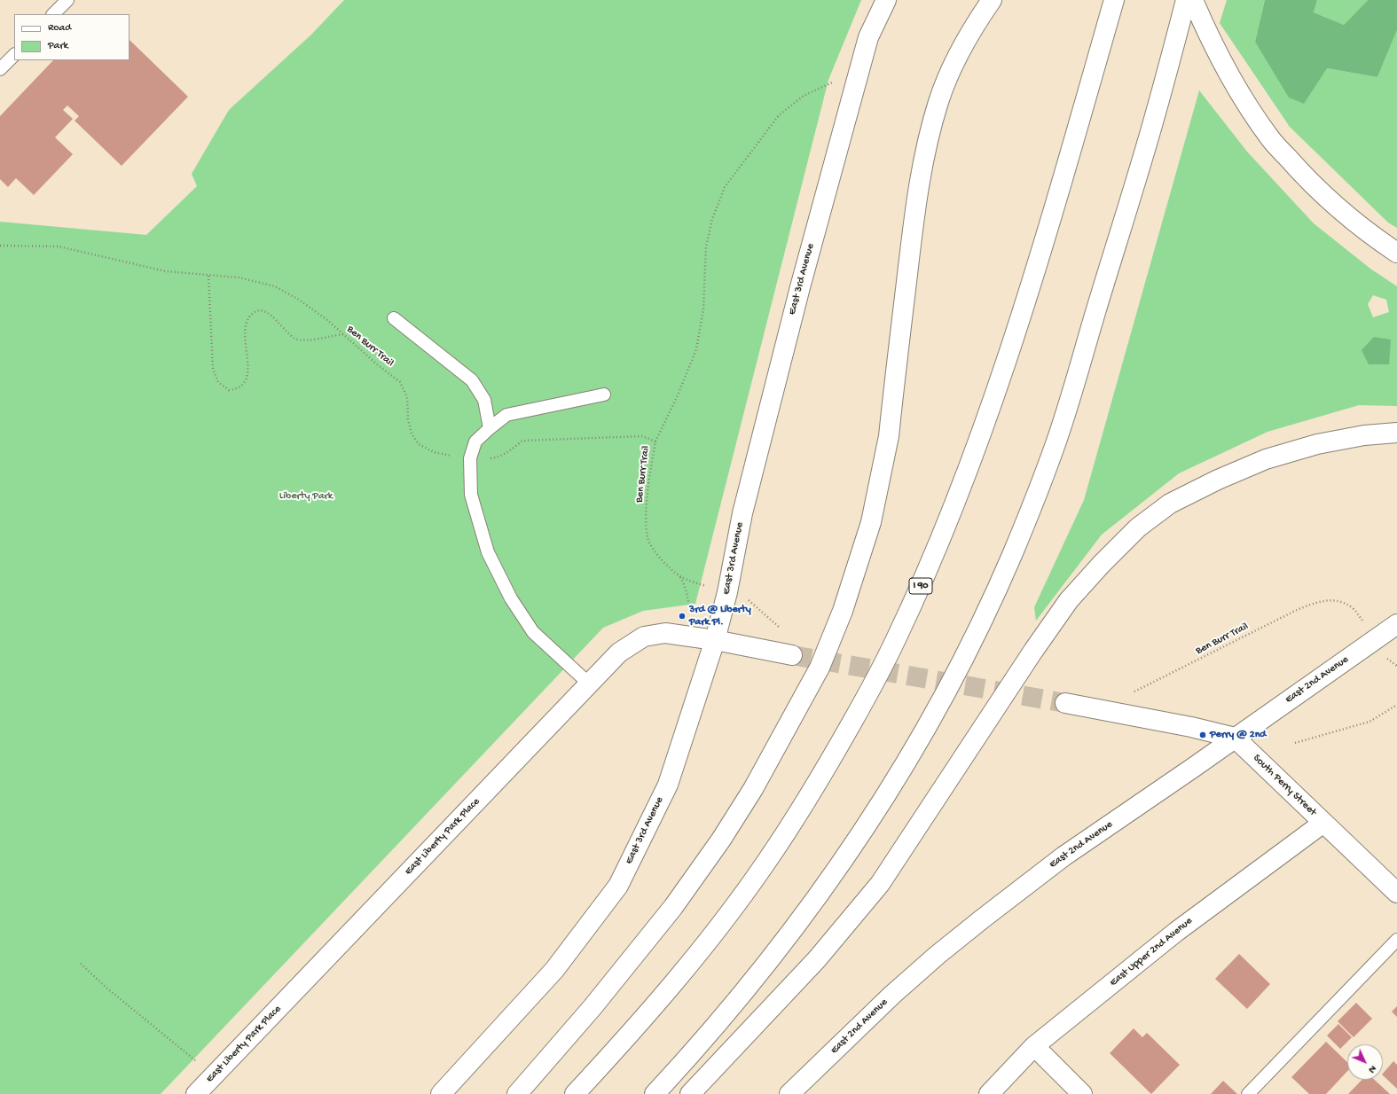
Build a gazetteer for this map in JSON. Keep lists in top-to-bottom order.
{
  "streets": {
    "main road": [
      "East 3rd Avenue",
      "I 90",
      "East 2nd Avenue",
      "South Perry Street",
      "East Liberty Park Place",
      "East Upper 2nd Avenue"
    ],
    "path": ["Ben Burr Trail"]
  },
  "crossings": [
    ["East 3rd Avenue", "East Liberty Park Place"],
    ["East 2nd Avenue", "South Perry Street"],
    ["South Perry Street", "East Upper 2nd Avenue"]
  ],
  "parks": ["Liberty Park"],
  "places": ["3rd @ Liberty Park Pl.", "Perry @ 2nd"],
  "legend": ["Road", "Park"],
  "north": "bottom right"
}
